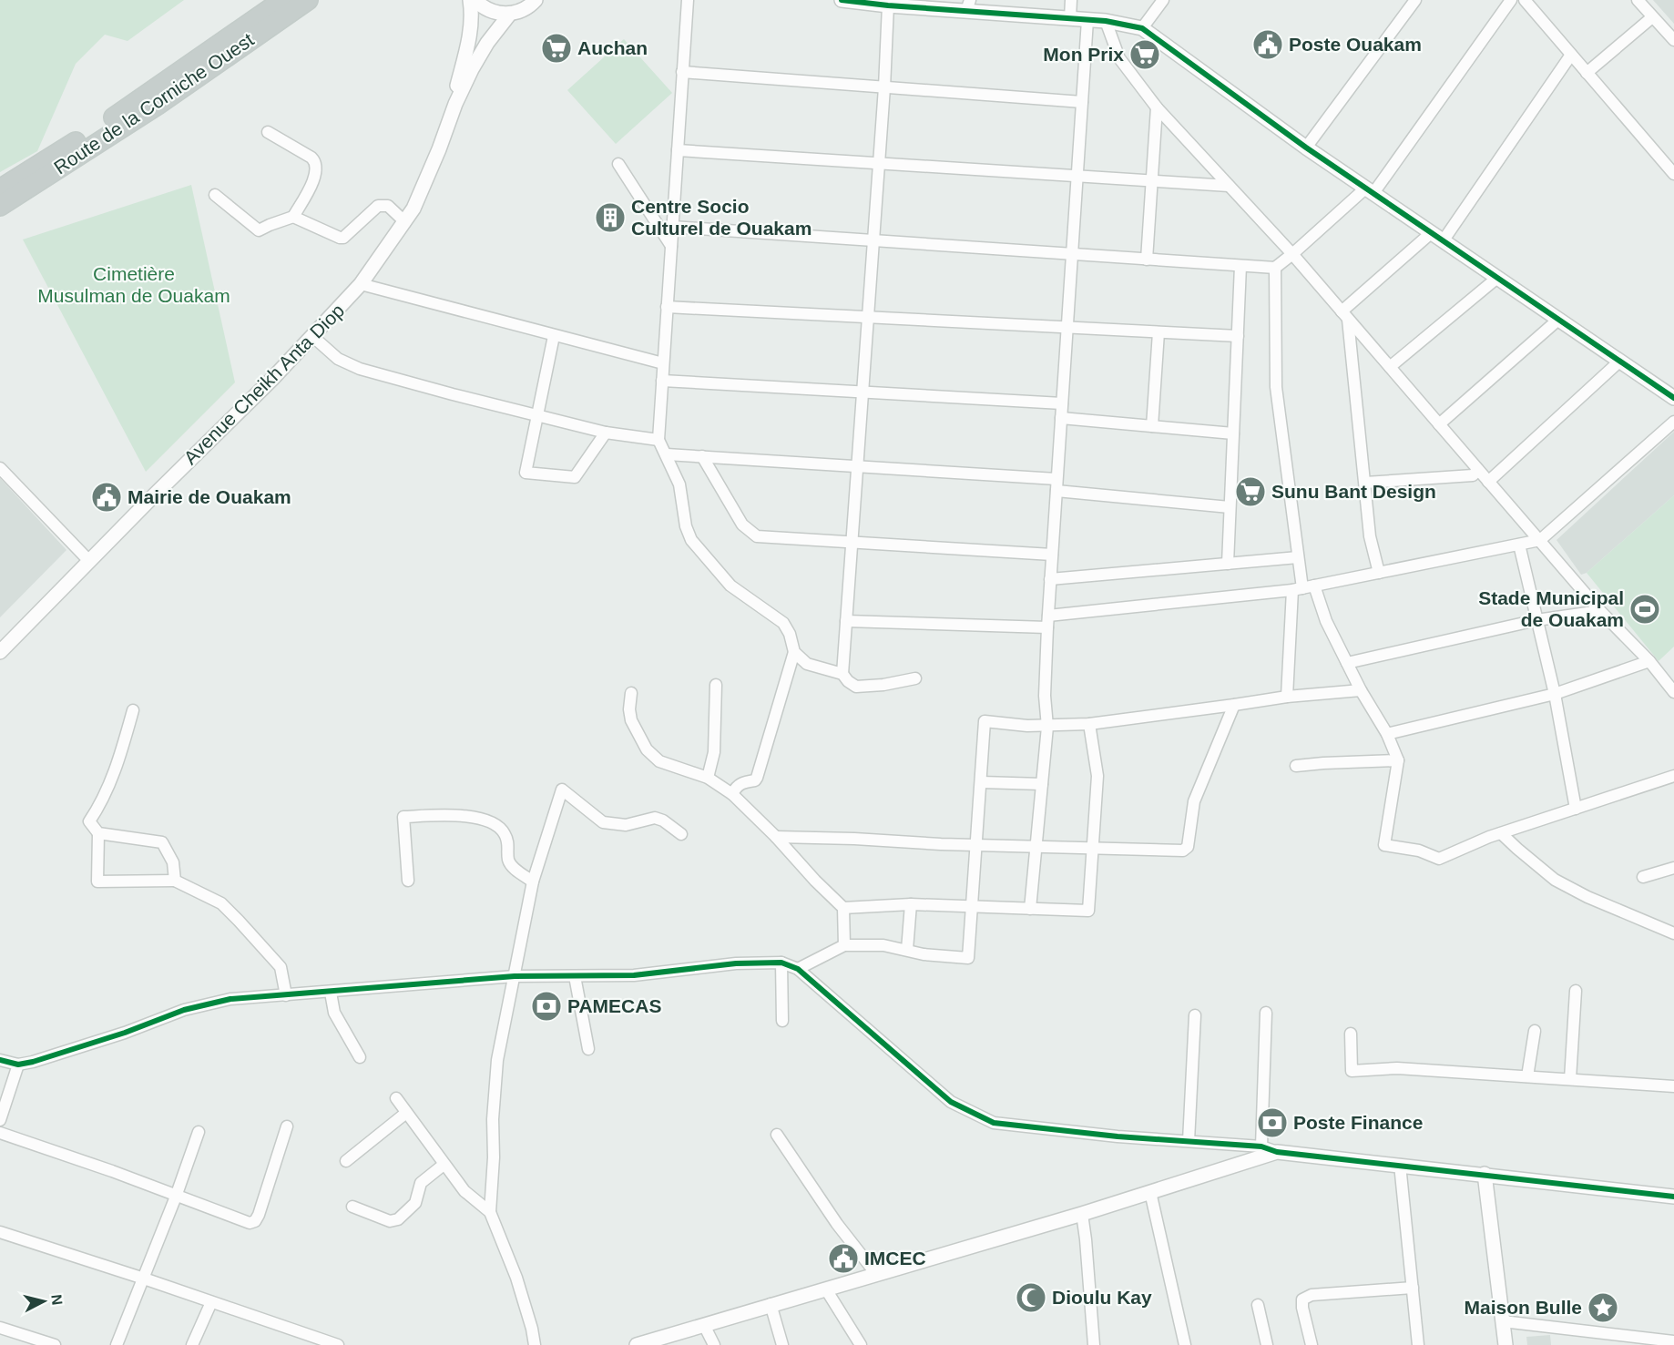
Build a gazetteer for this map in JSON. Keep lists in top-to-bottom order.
{
  "streets": {
    "highway": ["Route de la Corniche Ouest"],
    "street": ["Avenue Cheikh Anta Diop"]
  },
  "parks": ["Cimetière Musulman de Ouakam"],
  "places": {
    "public building": ["Poste Ouakam", "Mairie de Ouakam", "IMCEC"],
    "supermarket": ["Auchan", "Mon Prix", "Sunu Bant Design"],
    "building": ["Centre Socio Culturel de Ouakam"],
    "sports": ["Stade Municipal de Ouakam"],
    "bank": ["PAMECAS", "Poste Finance"],
    "mosque": ["Dioulu Kay"],
    "place": ["Maison Bulle"]
  },
  "north": "right"
}
